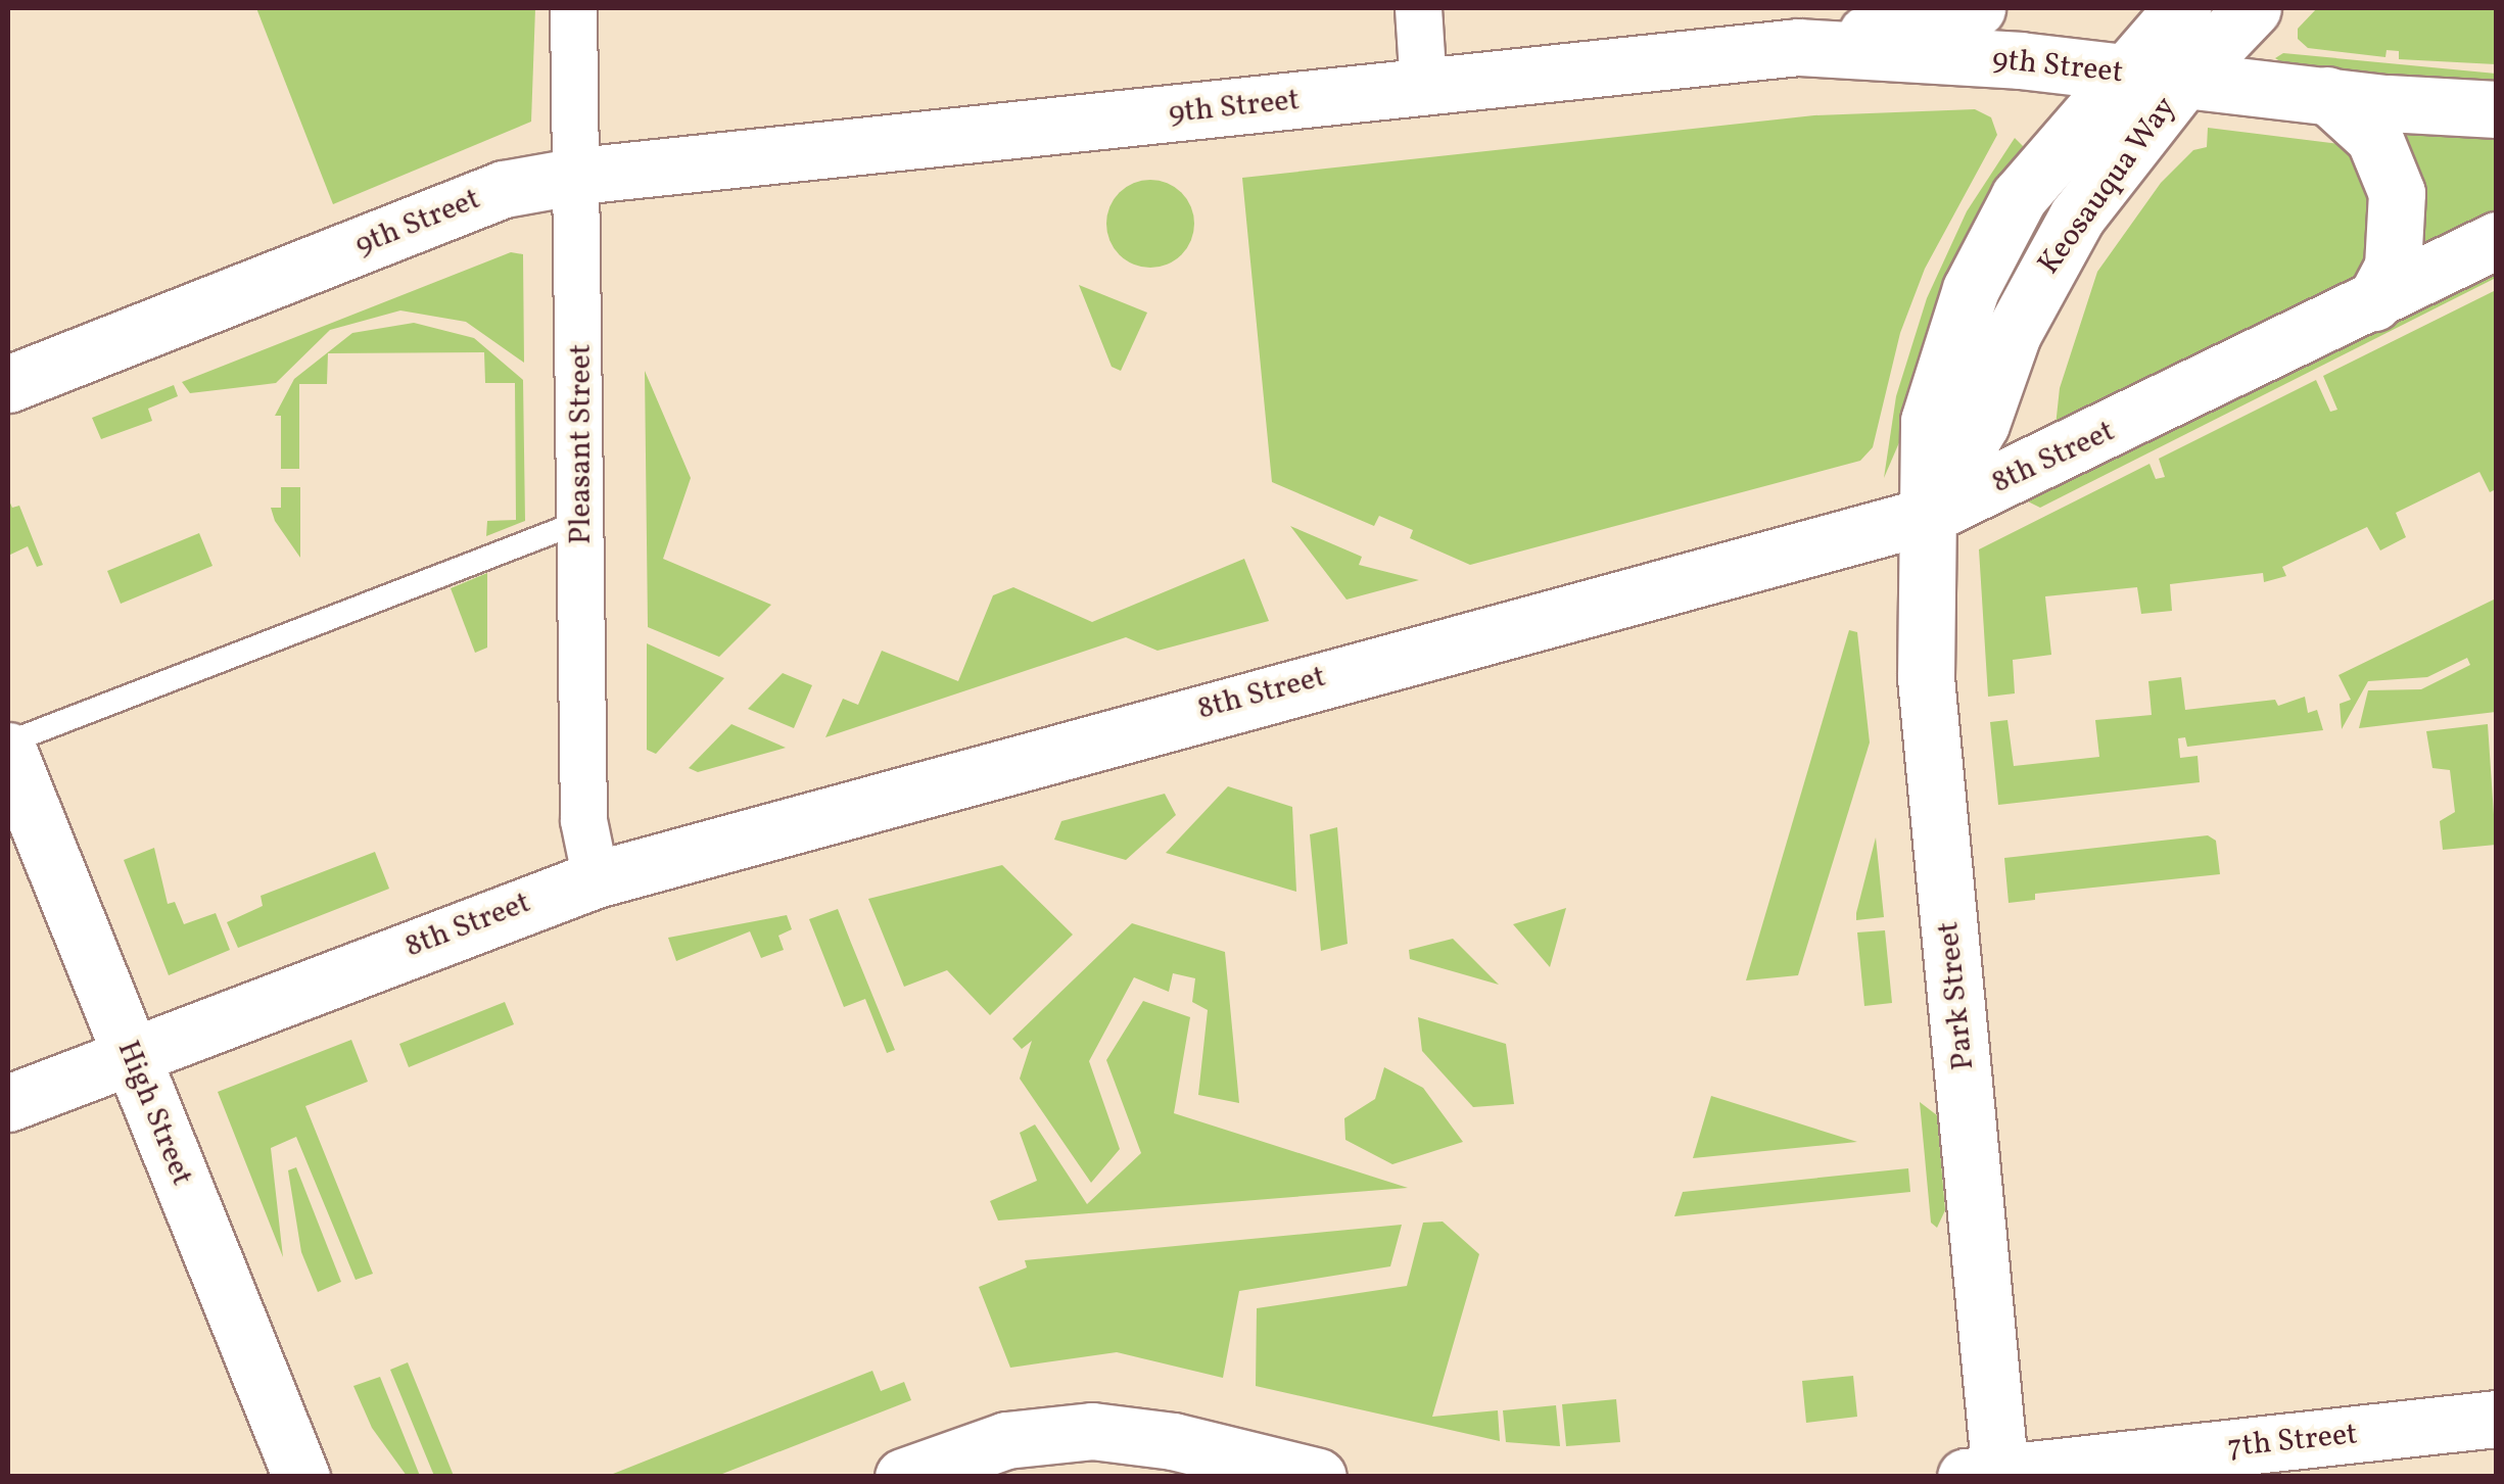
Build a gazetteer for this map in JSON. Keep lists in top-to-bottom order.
{
  "streets": {
    "main road": [
      "9th Street",
      "Keosauqua Way",
      "8th Street",
      "Park Street",
      "High Street",
      "7th Street"
    ],
    "street": ["Pleasant Street"]
  },
  "crossings": [
    ["9th Street", "Keosauqua Way"],
    ["9th Street", "Pleasant Street"],
    ["Keosauqua Way", "8th Street"],
    ["Keosauqua Way", "Park Street"],
    ["Pleasant Street", "8th Street"],
    ["8th Street", "Park Street"],
    ["8th Street", "High Street"],
    ["Park Street", "7th Street"]
  ]
}
